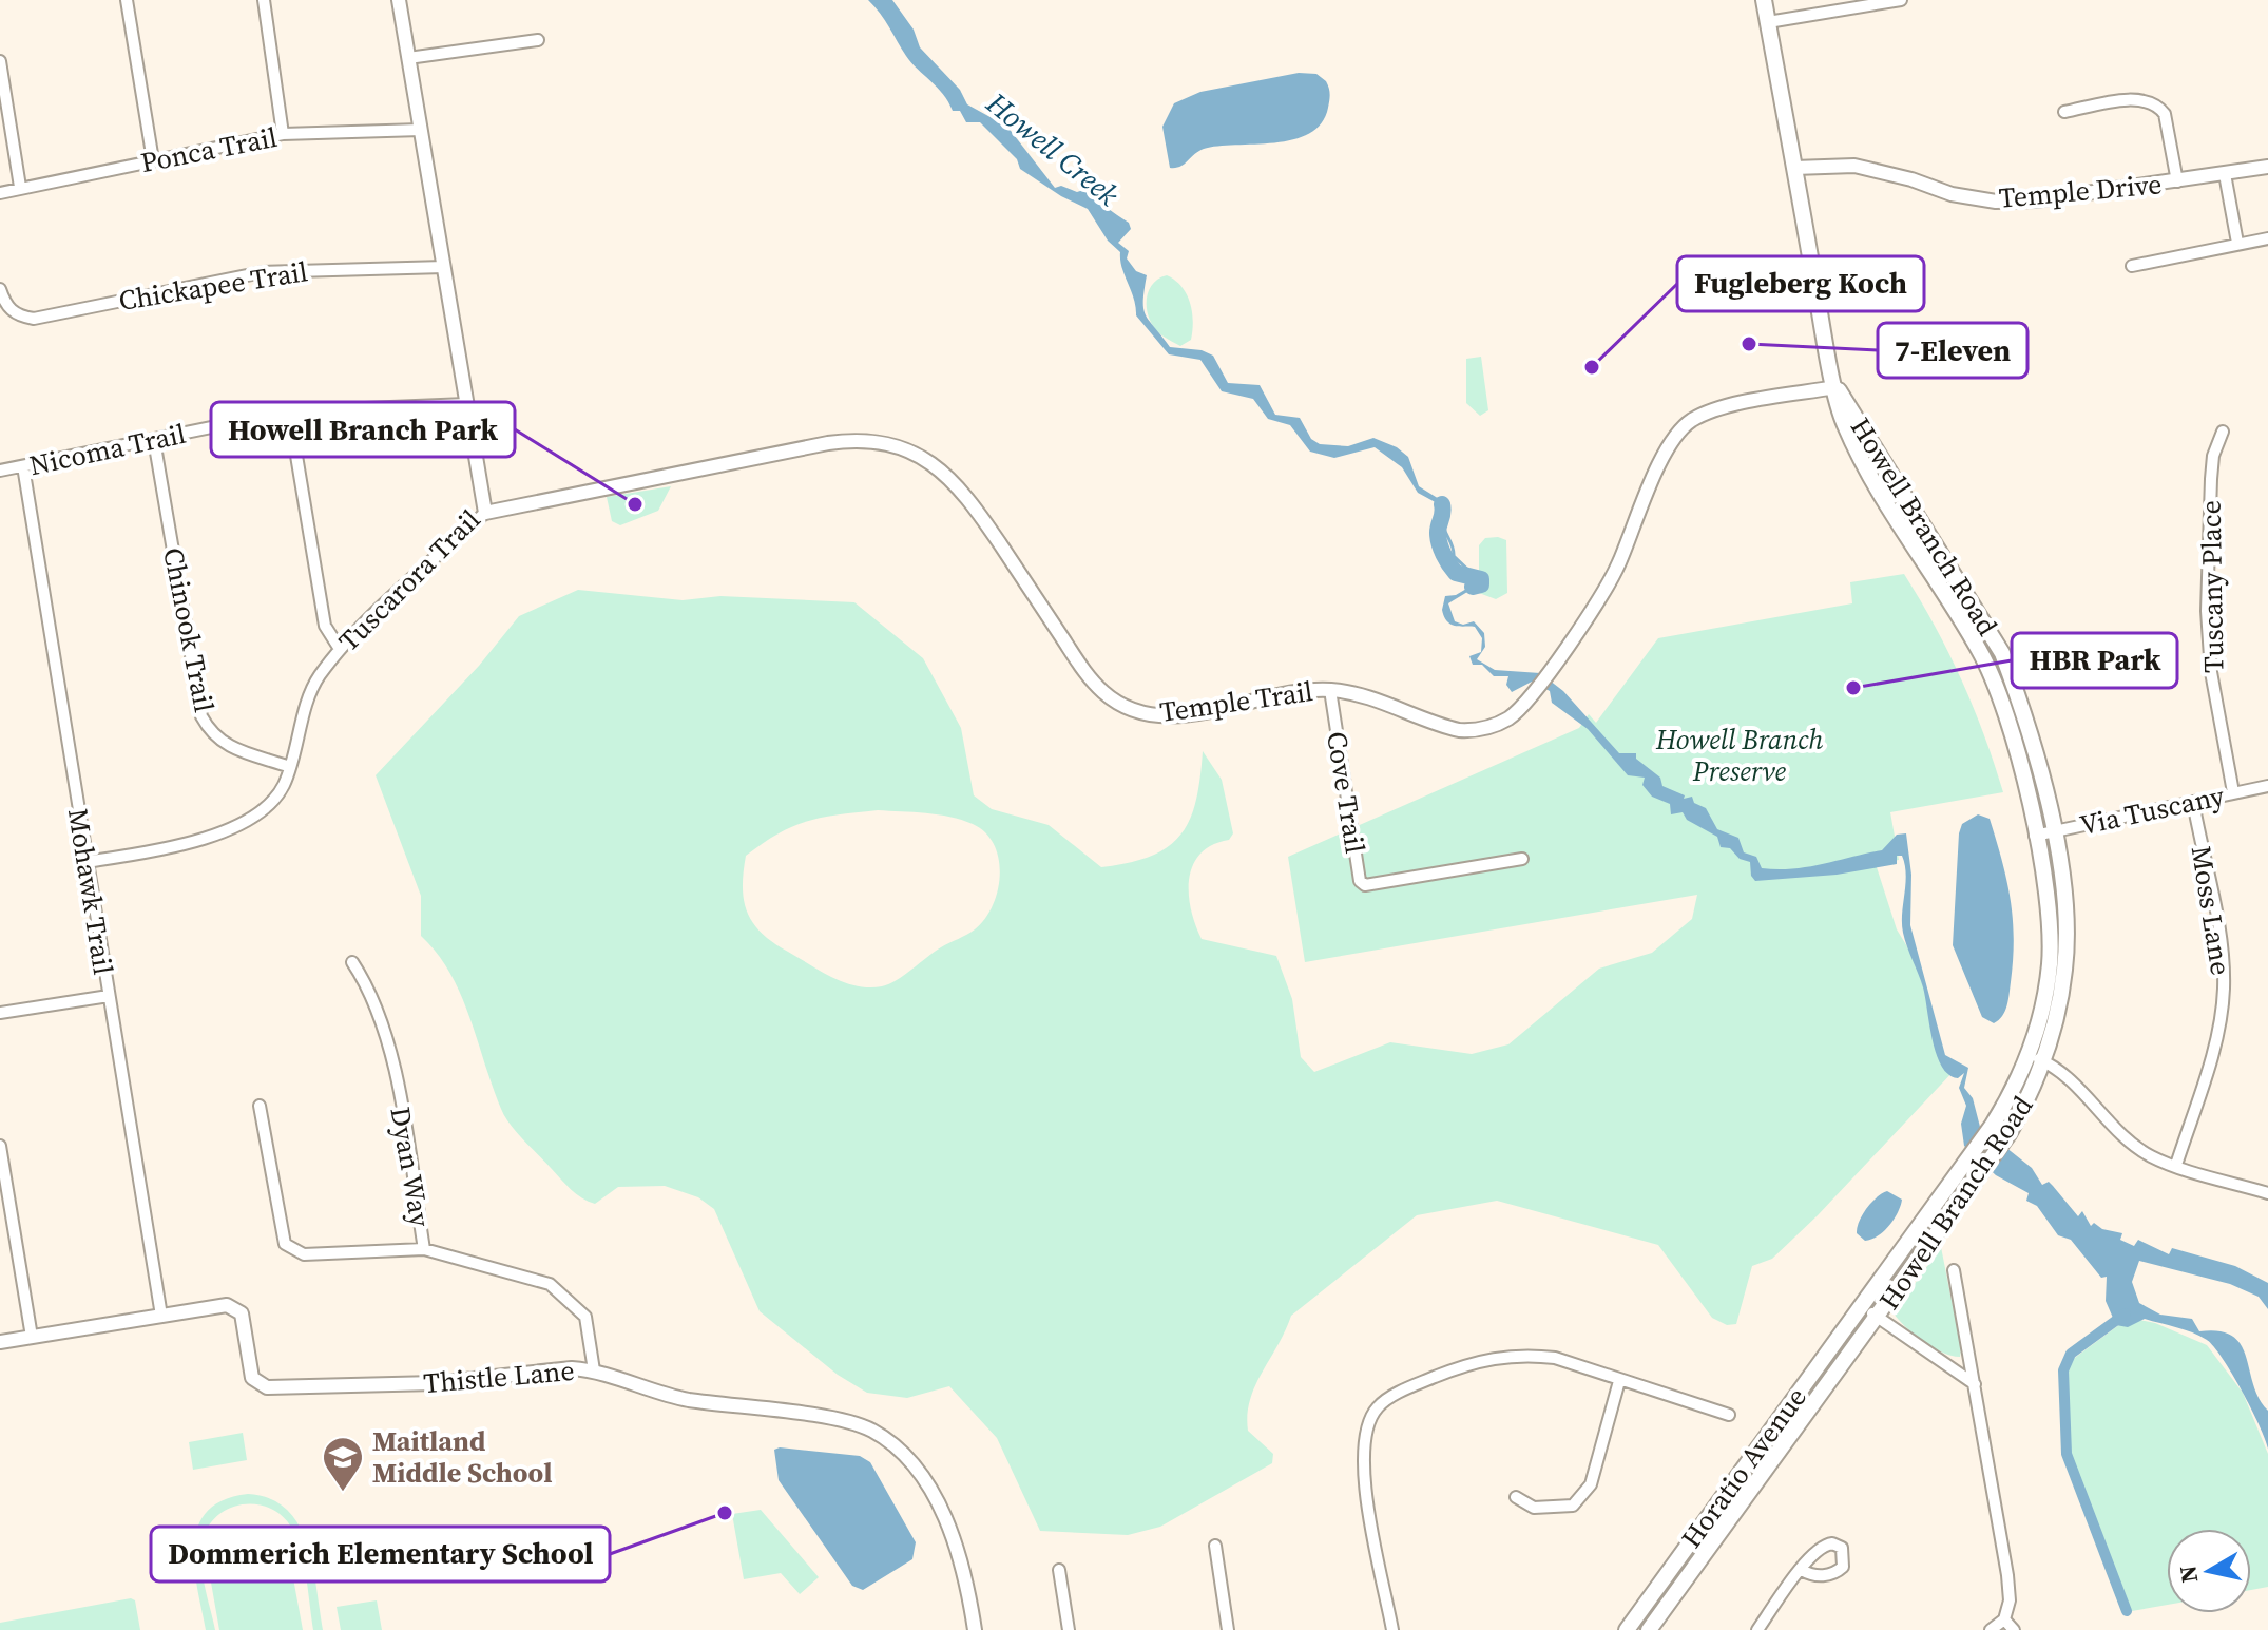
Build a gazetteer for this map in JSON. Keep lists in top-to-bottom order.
{
  "streets": {
    "main road": ["Howell Branch Road", "Horatio Avenue"],
    "street": [
      "Ponca Trail",
      "Temple Drive",
      "Chickapee Trail",
      "Nicoma Trail",
      "Tuscarora Trail",
      "Tuscany Place",
      "Chinook Trail",
      "Temple Trail",
      "Cove Trail",
      "Via Tuscany",
      "Mohawk Trail",
      "Moss Lane",
      "Dyan Way",
      "Thistle Lane"
    ]
  },
  "crossings": [
    ["Ponca Trail", "Tuscarora Trail"],
    ["Temple Drive", "Howell Branch Road"],
    ["Chickapee Trail", "Tuscarora Trail"],
    ["Nicoma Trail", "Tuscarora Trail"],
    ["Nicoma Trail", "Chinook Trail"],
    ["Nicoma Trail", "Mohawk Trail"],
    ["Howell Branch Road", "Temple Trail"],
    ["Howell Branch Road", "Via Tuscany"],
    ["Howell Branch Road", "Horatio Avenue"],
    ["Tuscarora Trail", "Chinook Trail"],
    ["Tuscarora Trail", "Temple Trail"],
    ["Tuscarora Trail", "Mohawk Trail"],
    ["Tuscany Place", "Via Tuscany"],
    ["Temple Trail", "Cove Trail"],
    ["Via Tuscany", "Moss Lane"],
    ["Mohawk Trail", "Thistle Lane"],
    ["Dyan Way", "Thistle Lane"]
  ],
  "water": ["Howell Creek"],
  "parks": ["Howell Branch Preserve"],
  "places": {
    "other": [
      "7-Eleven",
      "Fugleberg Koch",
      "Howell Branch Park",
      "HBR Park",
      "Dommerich Elementary School"
    ],
    "school or university": ["Maitland Middle School"]
  },
  "north": "left"
}
